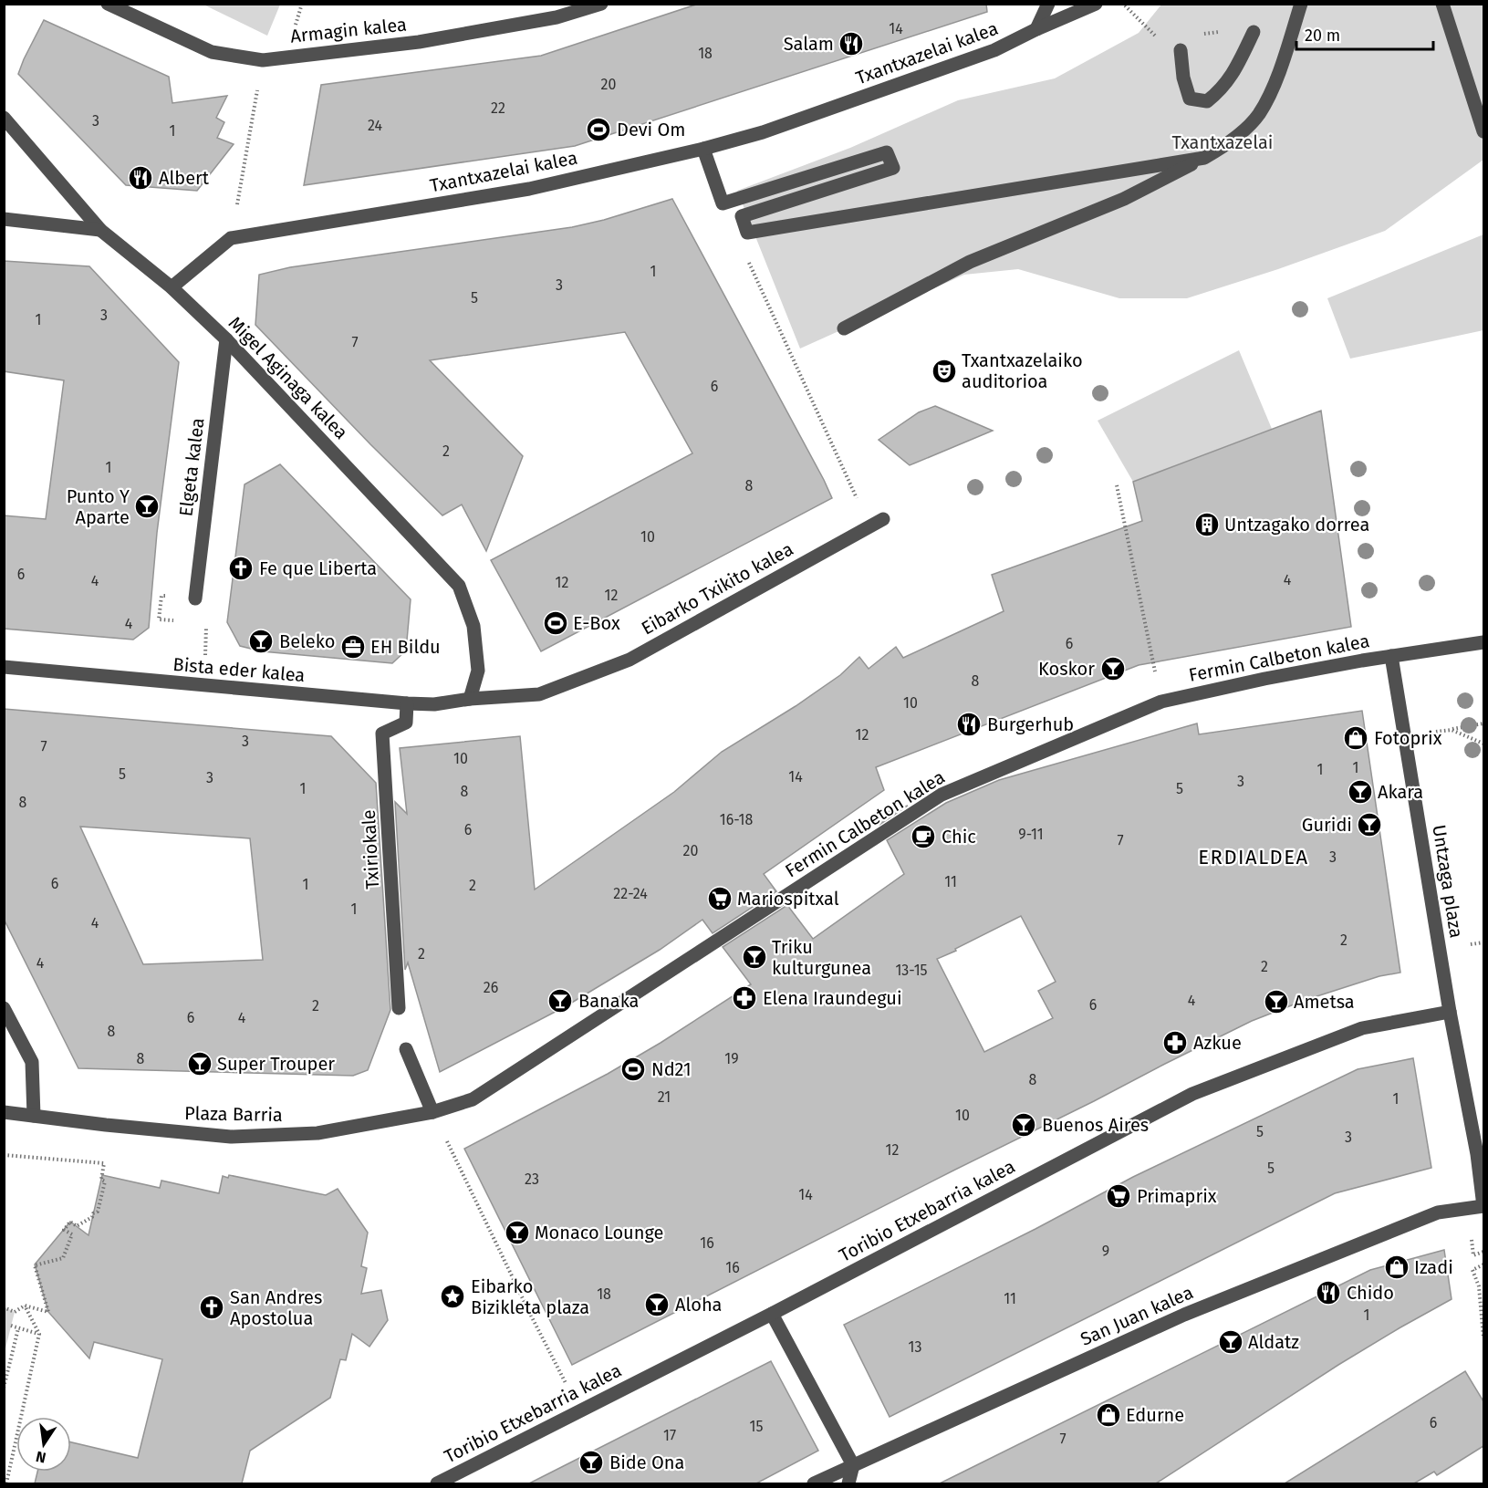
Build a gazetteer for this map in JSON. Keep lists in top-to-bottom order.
{
  "streets": {
    "street": [
      "Armagin kalea",
      "Txantxazelai kalea",
      "Migel Aginaga kalea",
      "Elgeta kalea",
      "Eibarko Txikito kalea",
      "Fermin Calbeton kalea",
      "Bista eder kalea",
      "Txiriokale",
      "Untzaga plaza",
      "Plaza Barria",
      "Toribio Etxebarria kalea",
      "San Juan kalea"
    ]
  },
  "crossings": [
    ["Migel Aginaga kalea", "Elgeta kalea"],
    ["Migel Aginaga kalea", "Eibarko Txikito kalea"],
    ["Migel Aginaga kalea", "Bista eder kalea"],
    ["Eibarko Txikito kalea", "Bista eder kalea"],
    ["Fermin Calbeton kalea", "Untzaga plaza"],
    ["Fermin Calbeton kalea", "Plaza Barria"],
    ["Bista eder kalea", "Txiriokale"],
    ["Untzaga plaza", "Toribio Etxebarria kalea"],
    ["Untzaga plaza", "San Juan kalea"]
  ],
  "districts": ["ERDIALDEA"],
  "parks": ["Txantxazelai"],
  "places": {
    "restaurant": [
      "Salam",
      "Albert",
      "Burgerhub",
      "Chido"
    ],
    "sports": ["Devi Om", "E-Box", "Nd21"],
    "theatre": ["Txantxazelaiko auditorioa"],
    "bar": [
      "Punto Y Aparte",
      "Beleko",
      "Koskor",
      "Akara",
      "Guridi",
      "Triku kulturgunea",
      "Banaka",
      "Ametsa",
      "Super Trouper",
      "Buenos Aires",
      "Monaco Lounge",
      "Aloha",
      "Aldatz",
      "Bide Ona"
    ],
    "building": ["Untzagako dorrea"],
    "church": ["Fe que Liberta", "San Andres Apostolua"],
    "office": ["EH Bildu"],
    "shop": ["Fotoprix", "Izadi", "Edurne"],
    "cafe": ["Chic"],
    "supermarket": ["Mariospitxal", "Primaprix"],
    "pharmacy": ["Elena Iraundegui", "Azkue"],
    "place": ["Eibarko Bizikleta plaza"]
  },
  "house_numbers": [
    "14",
    "18",
    "20",
    "22",
    "3",
    "24",
    "1",
    "1",
    "3",
    "5",
    "3",
    "1",
    "7",
    "6",
    "2",
    "1",
    "8",
    "10",
    "6",
    "4",
    "4",
    "12",
    "12",
    "4",
    "6",
    "8",
    "10",
    "12",
    "3",
    "7",
    "10",
    "1",
    "1",
    "5",
    "14",
    "3",
    "3",
    "1",
    "5",
    "8",
    "8",
    "16-18",
    "6",
    "9-11",
    "7",
    "20",
    "3",
    "11",
    "6",
    "1",
    "2",
    "22-24",
    "1",
    "4",
    "2",
    "2",
    "4",
    "2",
    "13-15",
    "26",
    "4",
    "6",
    "2",
    "6",
    "4",
    "8",
    "8",
    "19",
    "8",
    "21",
    "1",
    "10",
    "5",
    "3",
    "12",
    "5",
    "23",
    "14",
    "16",
    "9",
    "16",
    "18",
    "11",
    "1",
    "13",
    "6",
    "15",
    "17",
    "7"
  ],
  "scale_bar": "20 m",
  "north": "bottom"
}
